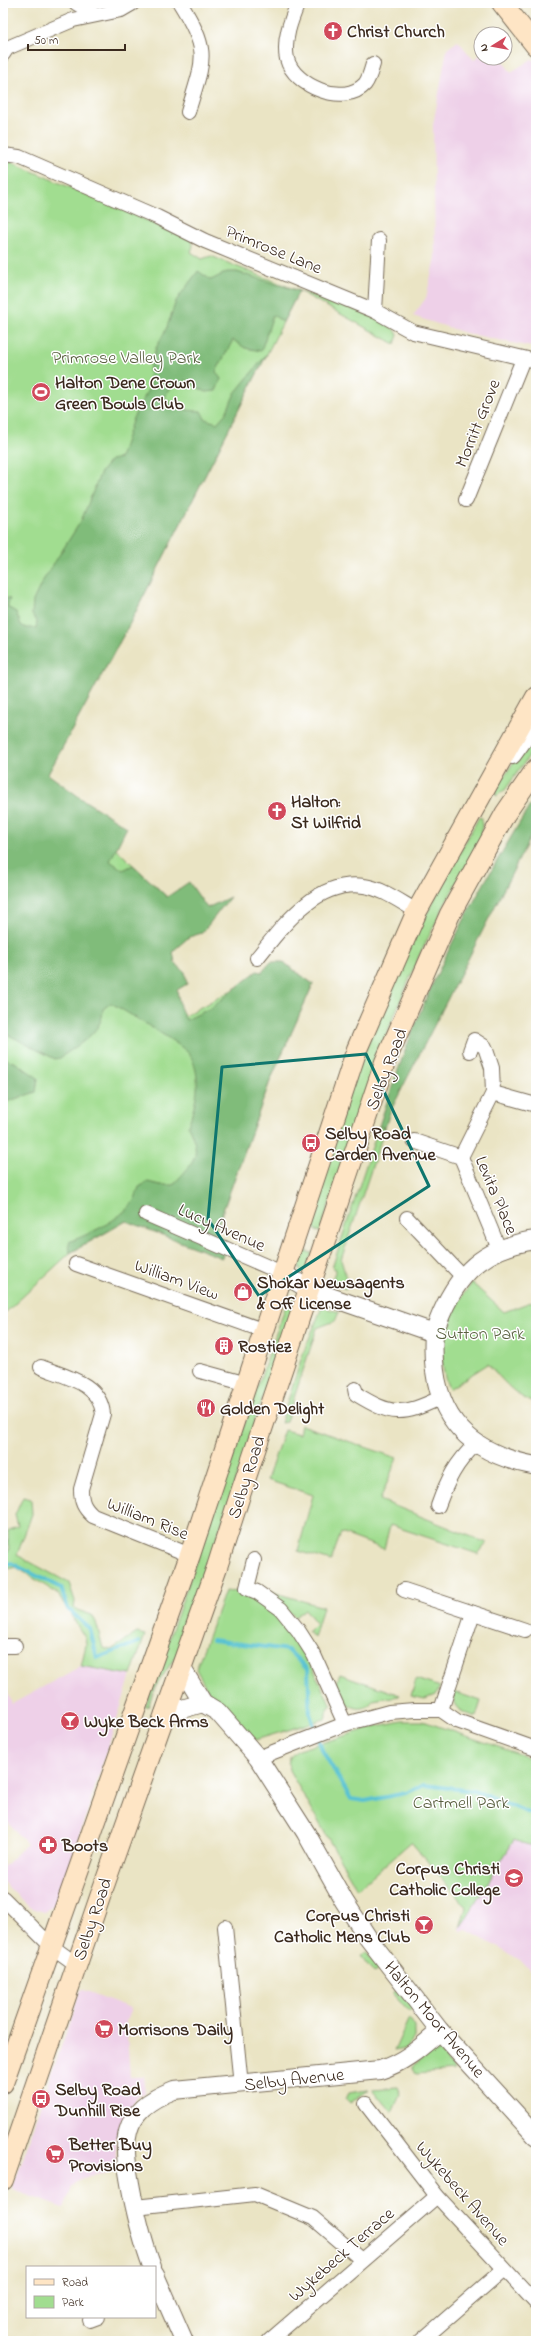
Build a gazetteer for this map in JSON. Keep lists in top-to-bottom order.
{
  "streets": {
    "main road": ["Selby Road"],
    "street": [
      "Primrose Lane",
      "Morritt Grove",
      "Levita Place",
      "Lucy Avenue",
      "William View",
      "William Rise",
      "Halton Moor Avenue",
      "Selby Avenue",
      "Wykebeck Avenue",
      "Wykebeck Terrace"
    ]
  },
  "crossings": [
    ["Primrose Lane", "Morritt Grove"],
    ["Selby Road", "Lucy Avenue"],
    ["Selby Road", "William View"],
    ["Selby Road", "William Rise"],
    ["Selby Road", "Halton Moor Avenue"],
    ["Halton Moor Avenue", "Selby Avenue"],
    ["Wykebeck Avenue", "Wykebeck Terrace"]
  ],
  "parks": ["Primrose Valley Park", "Sutton Park", "Cartmell Park"],
  "places": {
    "church": ["Christ Church", "Halton: St Wilfrid"],
    "sports": ["Halton Dene Crown Green Bowls Club"],
    "bus stop": ["Selby Road Carden Avenue", "Selby Road Dunhill Rise"],
    "shop": ["Shokar Newsagents & Off License"],
    "building": ["Rostiez"],
    "restaurant": ["Golden Delight"],
    "bar": ["Wyke Beck Arms", "Corpus Christi Catholic Mens Club"],
    "pharmacy": ["Boots"],
    "school or university": ["Corpus Christi Catholic College"],
    "supermarket": ["Morrisons Daily", "Better Buy Provisions"]
  },
  "legend": ["Road", "Park"],
  "scale_bar": "50 m",
  "north": "left"
}
